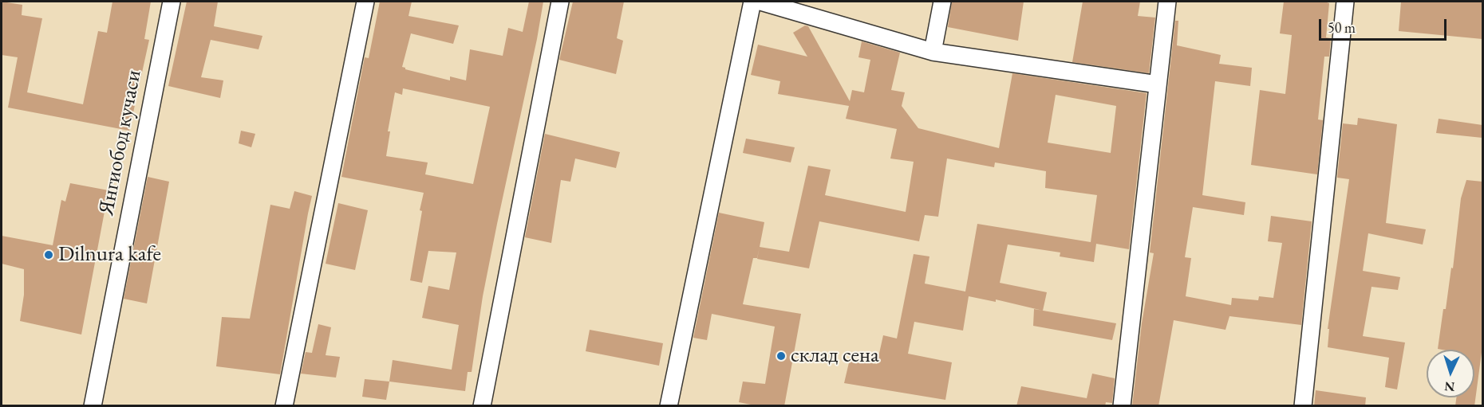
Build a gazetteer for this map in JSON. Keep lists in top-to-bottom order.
{
  "streets": {
    "street": ["Янгиобод кучаси"]
  },
  "places": ["Dilnura kafe", "склад сена"],
  "scale_bar": "50 m",
  "north": "bottom"
}
